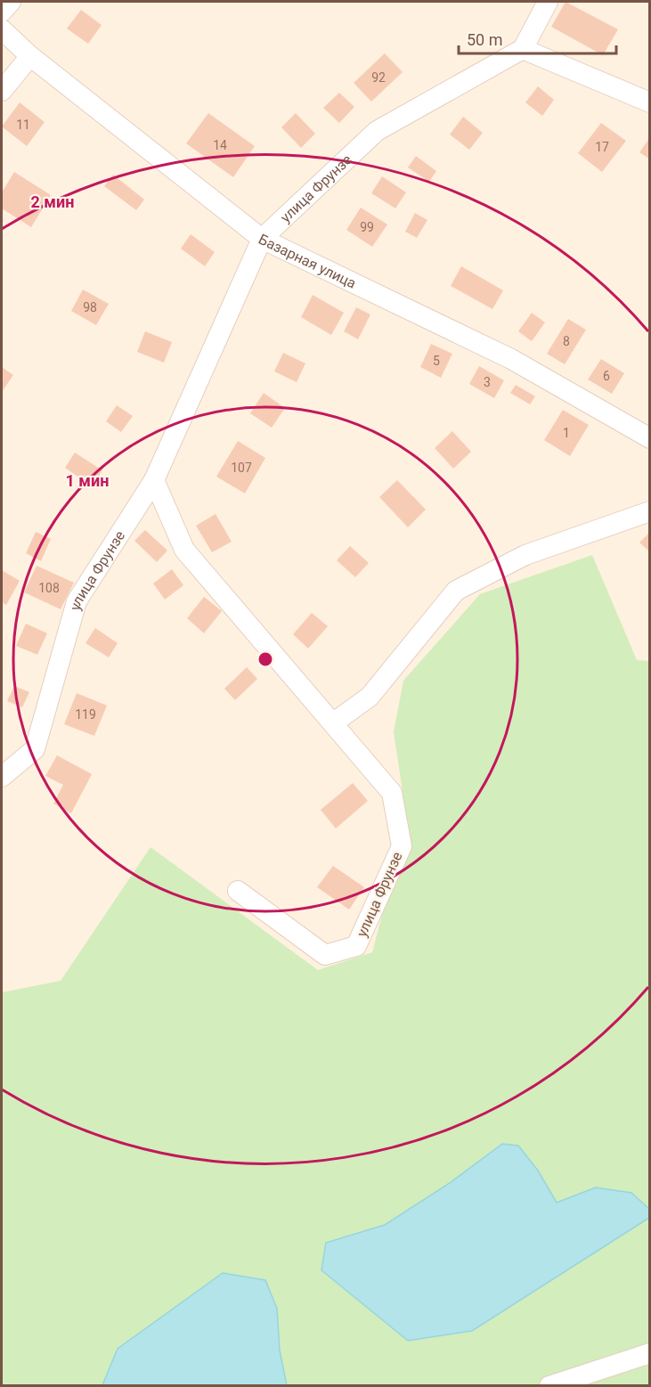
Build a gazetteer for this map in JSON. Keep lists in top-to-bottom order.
{
  "streets": {
    "street": ["улица Фрунзе", "Базарная улица"]
  },
  "crossings": [
    ["улица Фрунзе", "Базарная улица"]
  ],
  "house_numbers": [
    "92",
    "11",
    "14",
    "17",
    "99",
    "98",
    "8",
    "5",
    "6",
    "3",
    "1",
    "107",
    "108",
    "119"
  ],
  "scale_bar": "50 m",
  "rings": ["2 мин", "1 мин"]
}
